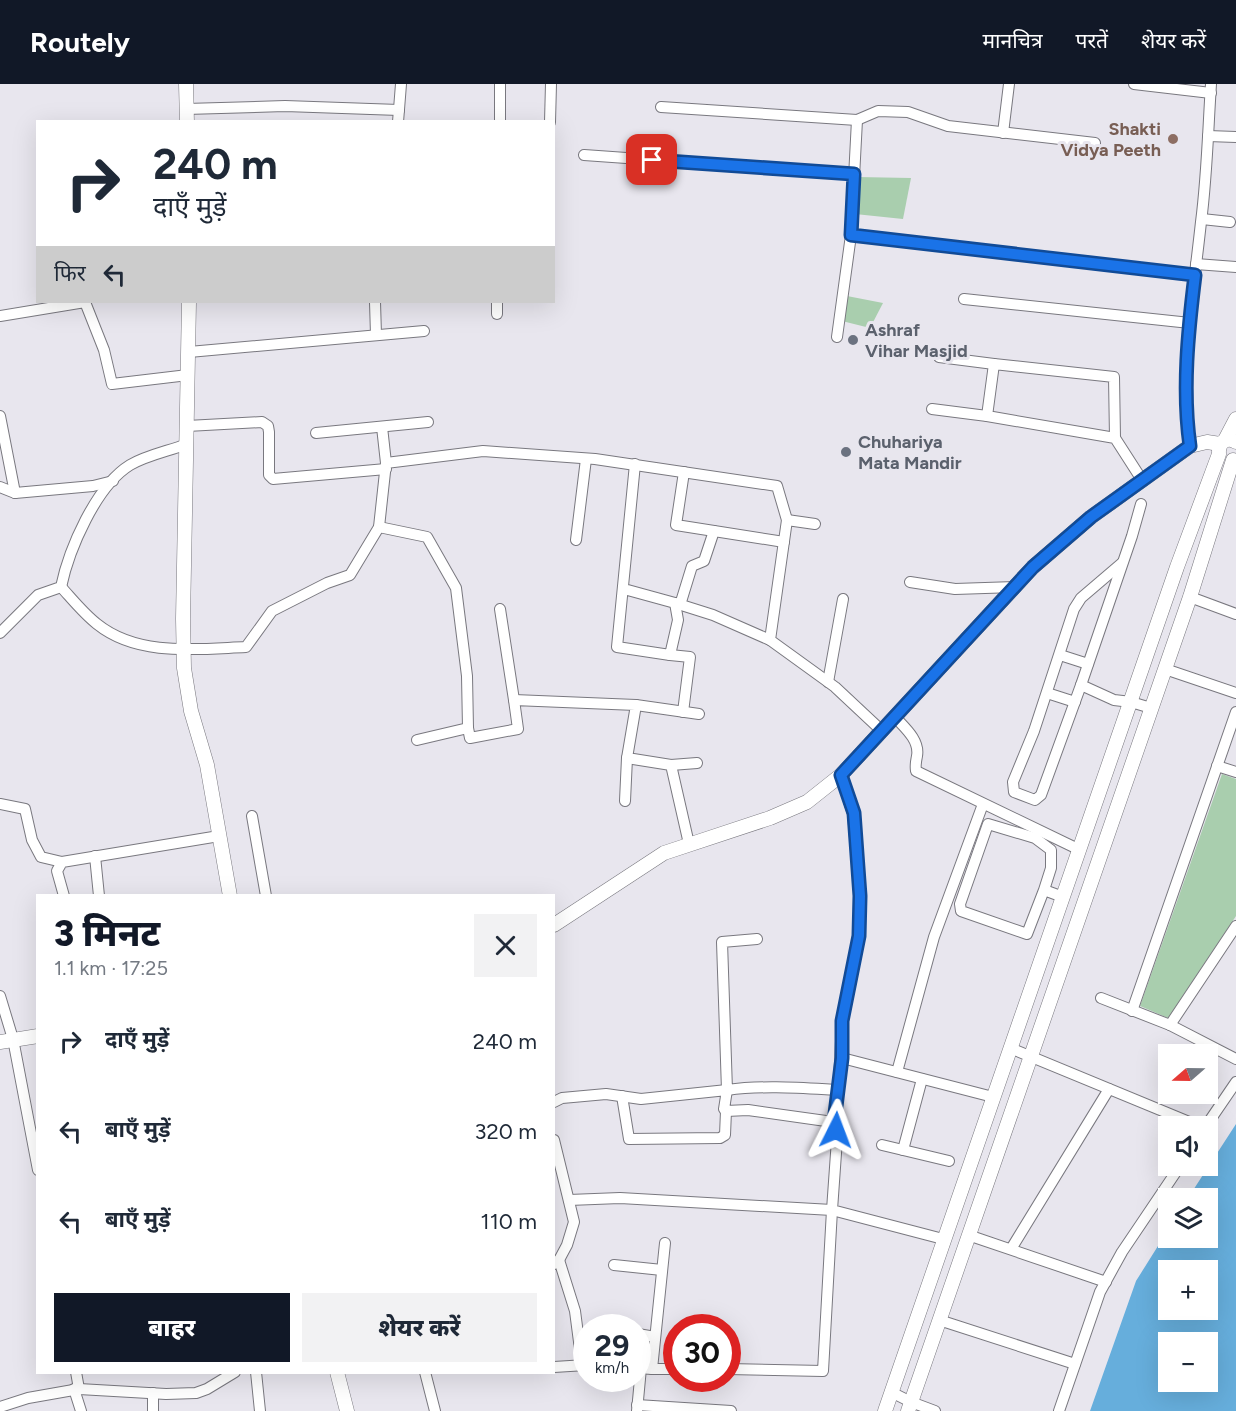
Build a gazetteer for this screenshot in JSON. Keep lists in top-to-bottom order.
{
  "places": ["Shakti Vidya Peeth", "Ashraf Vihar Masjid", "Chuhariya Mata Mandir"],
  "north": "left",
  "page": {
    "header": "Routely",
    "nav": ["मानचित्र", "परतें", "शेयर करें"],
    "turn": ["240 m", "दाएँ मुड़ें"],
    "then": "फिर",
    "heading": ["3 मिनट", "1.1 km · 17:25"],
    "list": [
      {
        "name": "दाएँ मुड़ें",
        "value": "240 m"
      },
      {
        "name": "बाएँ मुड़ें",
        "value": "320 m"
      },
      {
        "name": "बाएँ मुड़ें",
        "value": "110 m"
      }
    ],
    "map_buttons": ["+", "−"],
    "buttons": ["बाहर", "शेयर करें"],
    "speed": "29 km/h",
    "limit": "30"
  }
}
